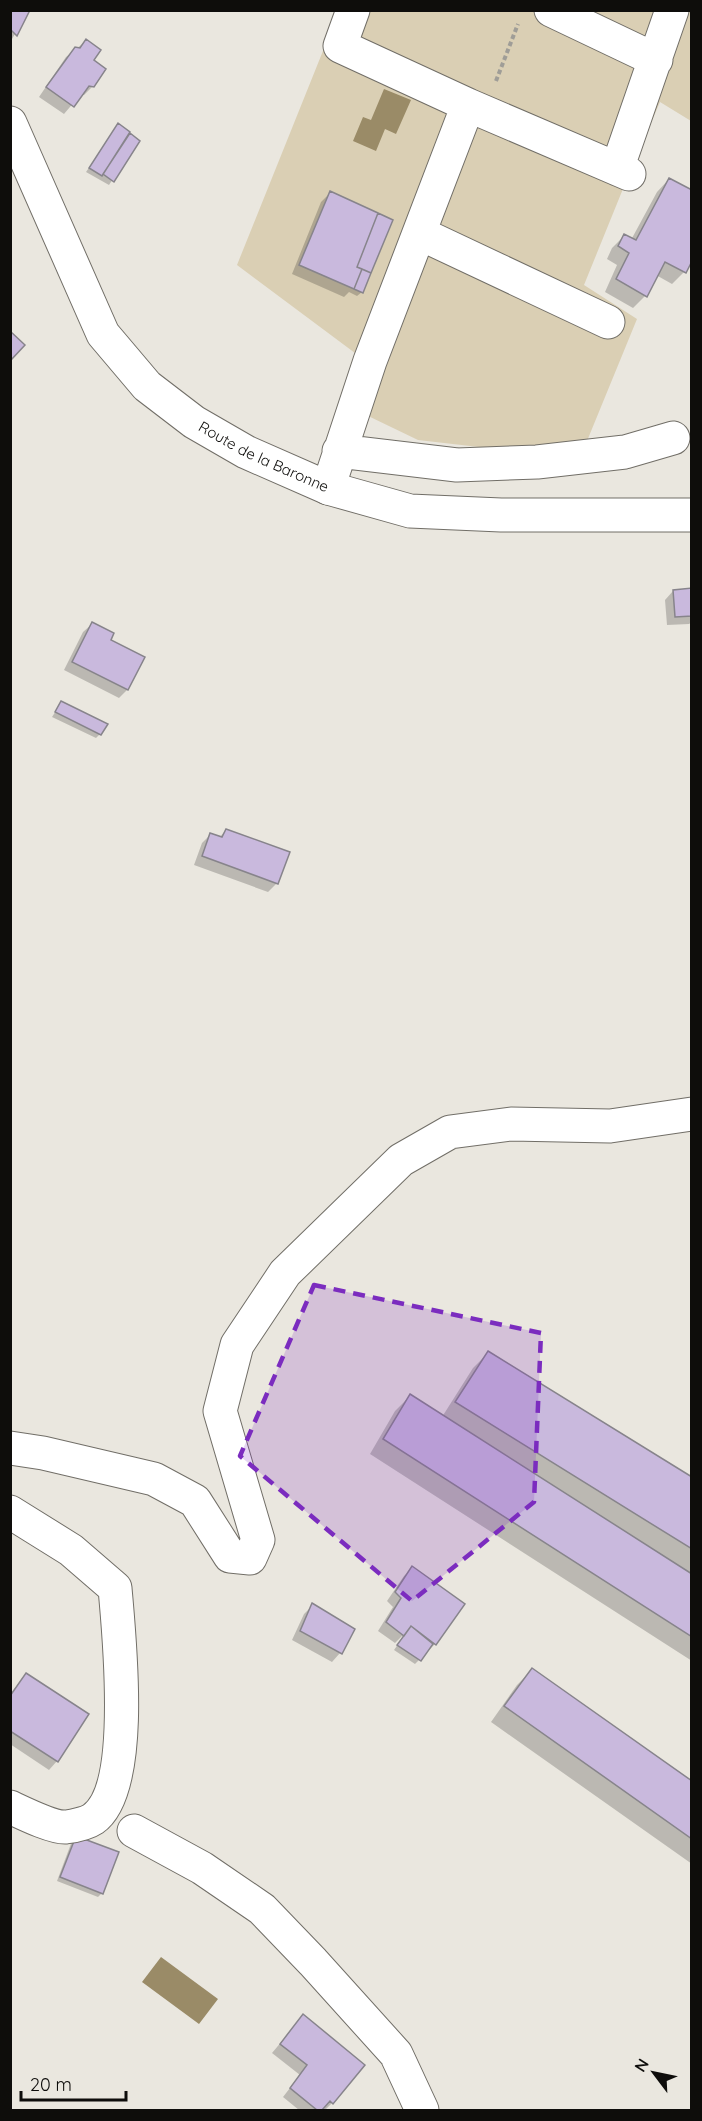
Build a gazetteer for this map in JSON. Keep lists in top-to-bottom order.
{
  "streets": {
    "main road": ["Route de la Baronne"]
  },
  "scale_bar": "20 m",
  "north": "top left"
}
